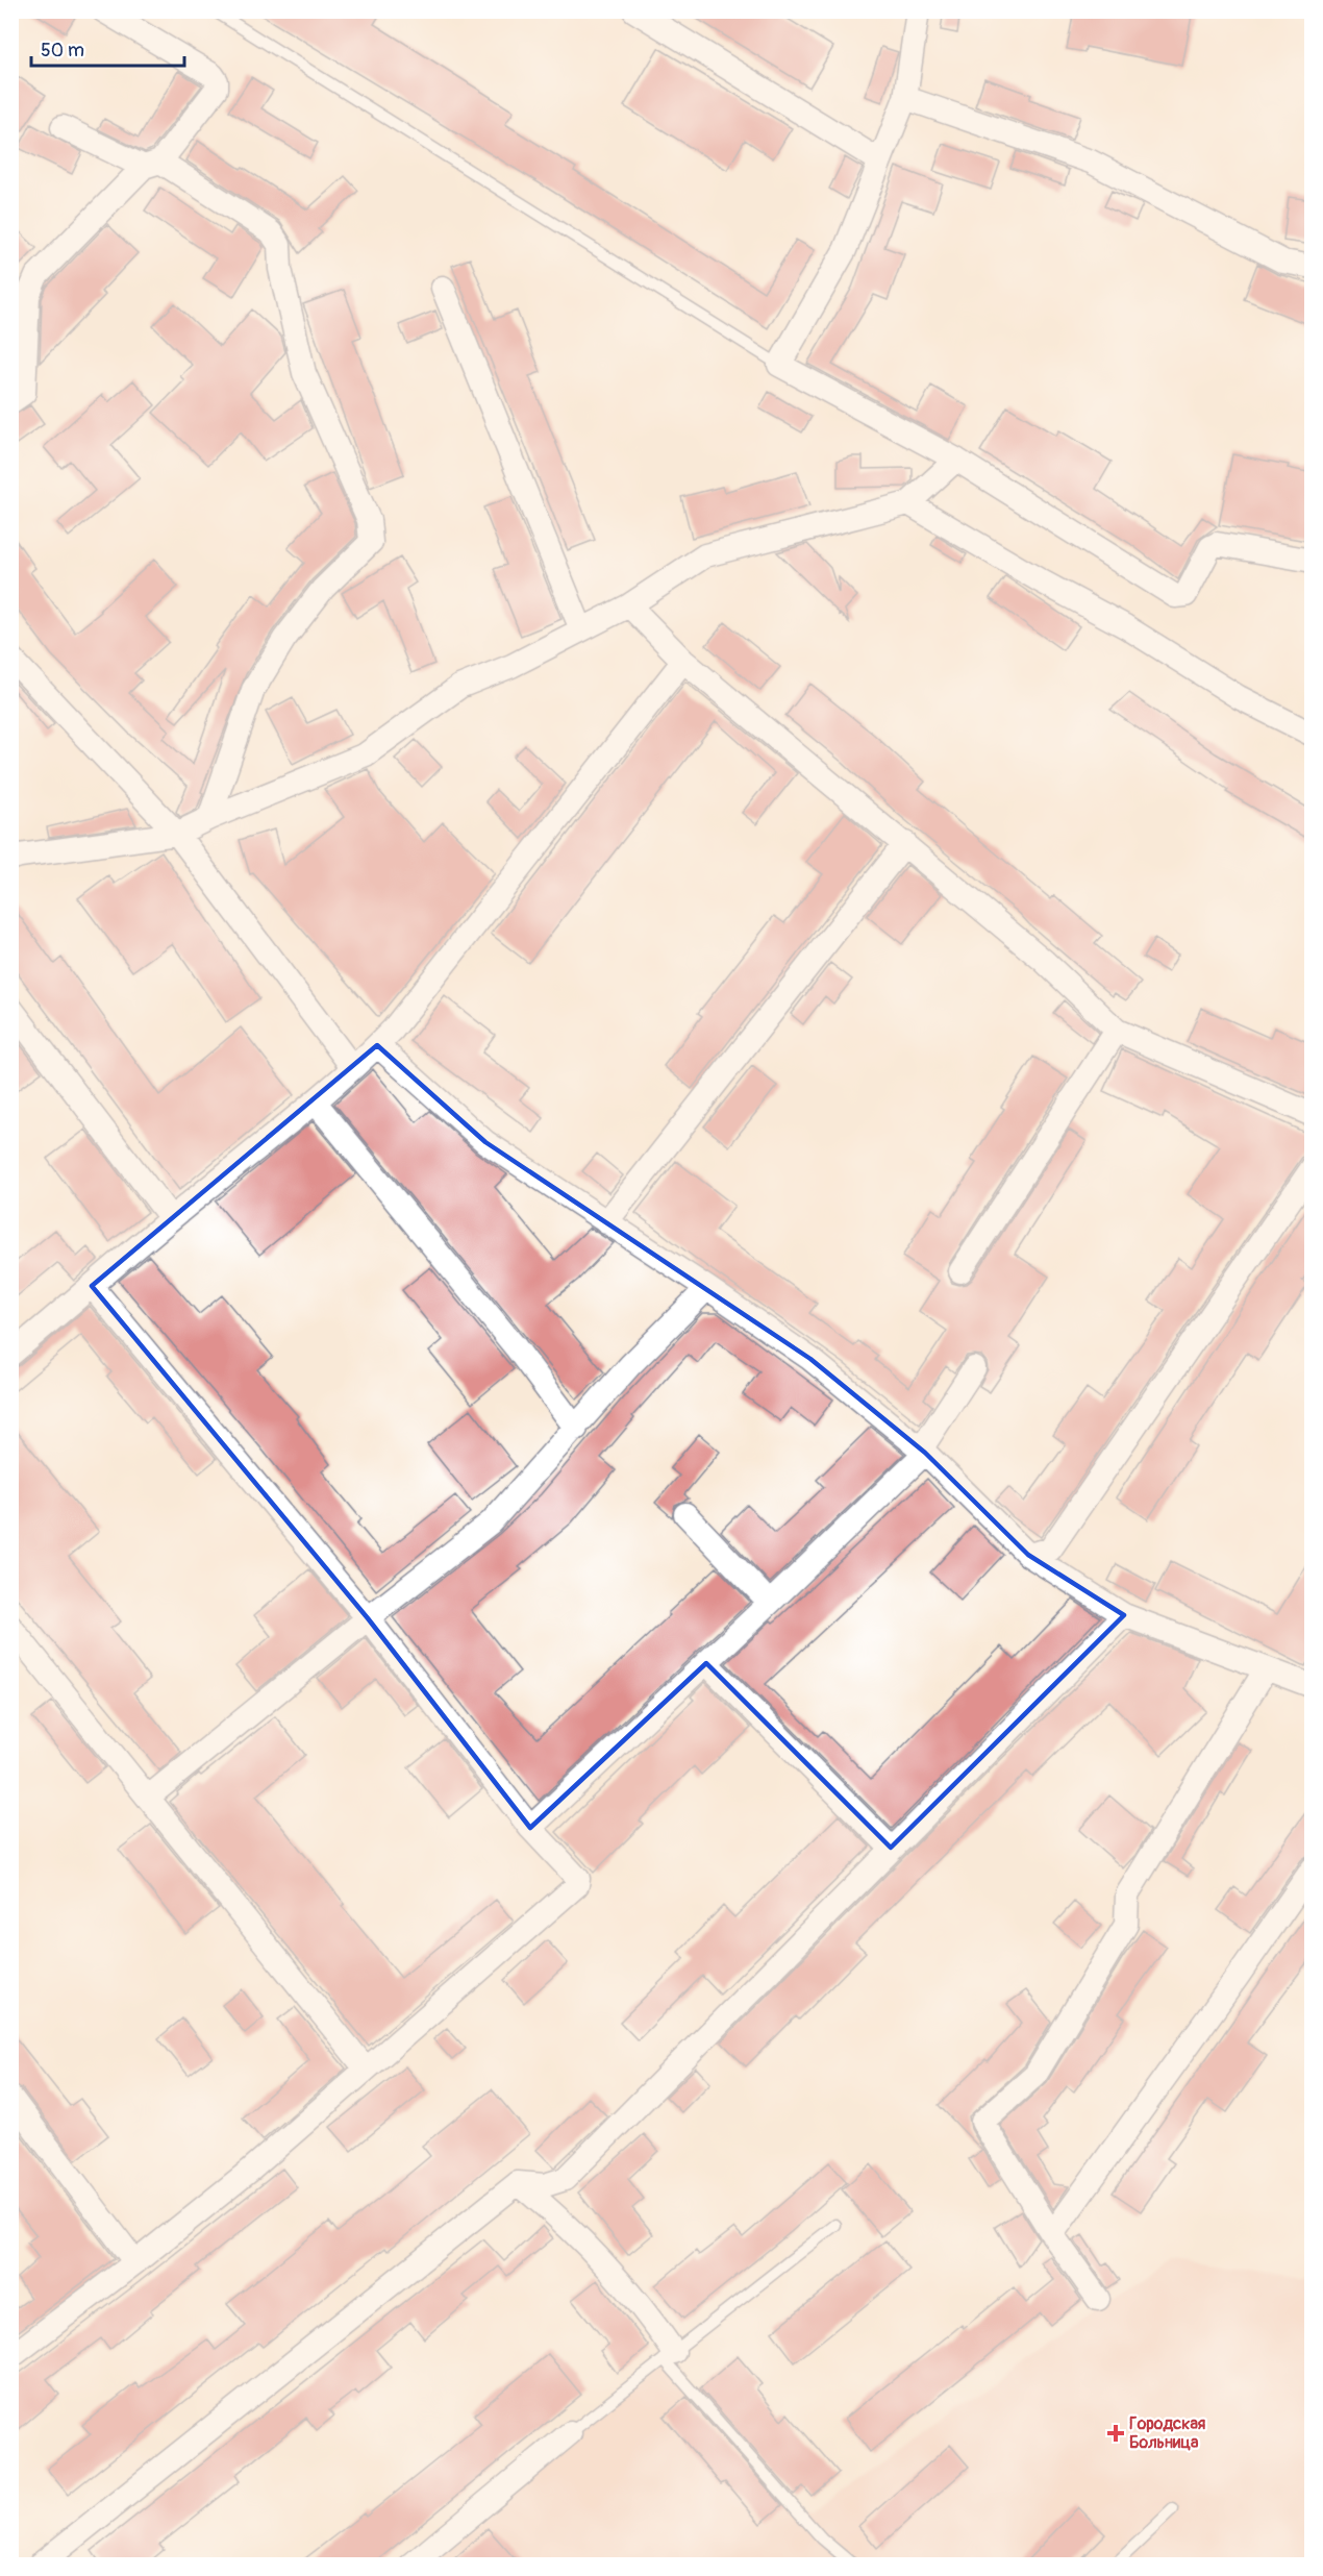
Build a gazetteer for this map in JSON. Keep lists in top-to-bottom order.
{
  "places": {
    "health": ["Городская Больница"]
  },
  "scale_bar": "50 m"
}
